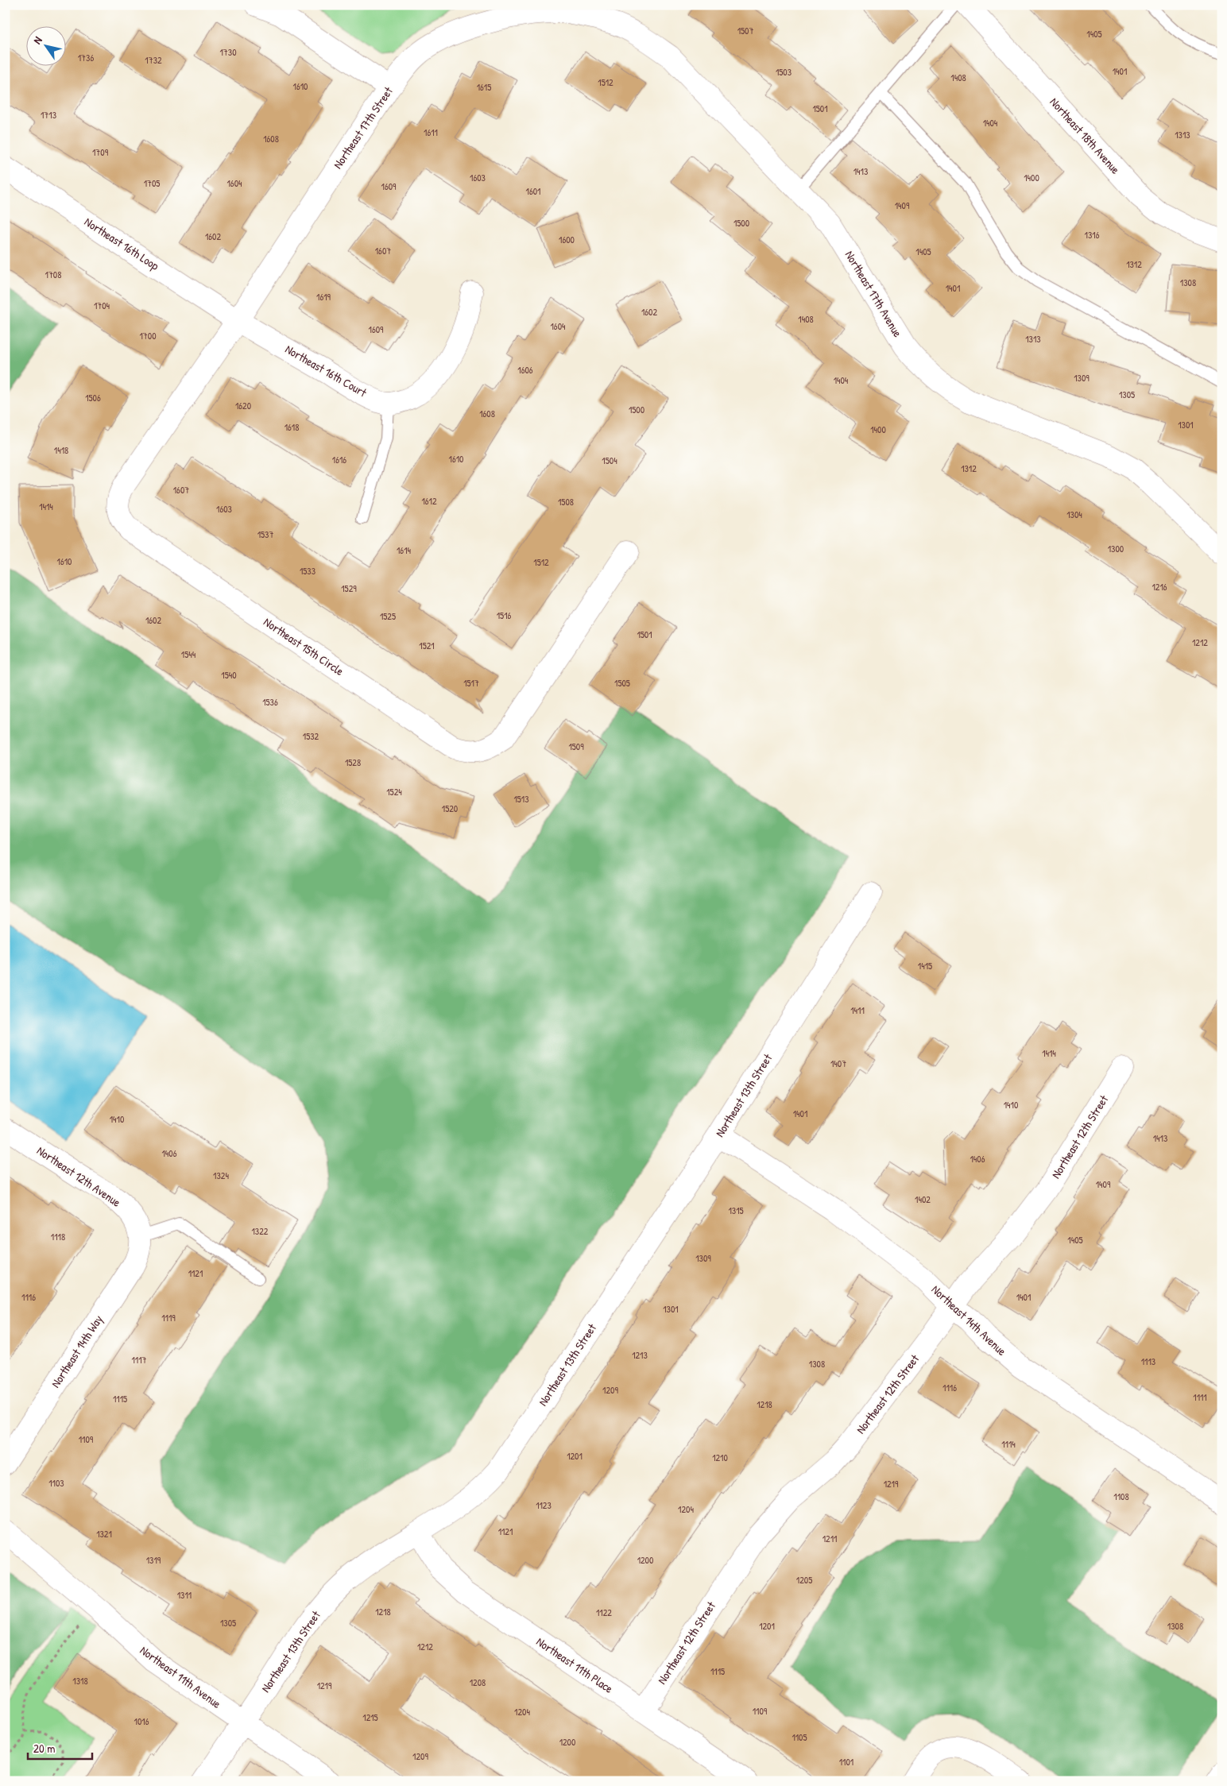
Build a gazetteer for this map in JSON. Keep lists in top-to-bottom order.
{
  "streets": {
    "street": [
      "Northeast 17th Street",
      "Northeast 18th Avenue",
      "Northeast 16th Loop",
      "Northeast 17th Avenue",
      "Northeast 16th Court",
      "Northeast 15th Circle",
      "Northeast 13th Street",
      "Northeast 12th Street",
      "Northeast 12th Avenue",
      "Northeast 14th Avenue",
      "Northeast 14th Way",
      "Northeast 11th Place",
      "Northeast 11th Avenue"
    ]
  },
  "crossings": [
    ["Northeast 17th Street", "Northeast 16th Loop"],
    ["Northeast 17th Street", "Northeast 17th Avenue"],
    ["Northeast 17th Street", "Northeast 16th Court"],
    ["Northeast 17th Street", "Northeast 15th Circle"],
    ["Northeast 16th Loop", "Northeast 16th Court"],
    ["Northeast 16th Loop", "Northeast 15th Circle"],
    ["Northeast 16th Court", "Northeast 15th Circle"],
    ["Northeast 13th Street", "Northeast 14th Avenue"],
    ["Northeast 13th Street", "Northeast 11th Place"],
    ["Northeast 13th Street", "Northeast 11th Avenue"],
    ["Northeast 12th Street", "Northeast 14th Avenue"],
    ["Northeast 12th Street", "Northeast 11th Place"],
    ["Northeast 12th Avenue", "Northeast 14th Way"]
  ],
  "house_numbers": [
    "1507",
    "1405",
    "1730",
    "1736",
    "1732",
    "1401",
    "1503",
    "1408",
    "1512",
    "1610",
    "1615",
    "1501",
    "1713",
    "1404",
    "1611",
    "1313",
    "1608",
    "1709",
    "1413",
    "1603",
    "1400",
    "1705",
    "1604",
    "1609",
    "1601",
    "1409",
    "1500",
    "1316",
    "1602",
    "1600",
    "1607",
    "1405",
    "1312",
    "1708",
    "1308",
    "1401",
    "1619",
    "1704",
    "1602",
    "1408",
    "1604",
    "1609",
    "1700",
    "1313",
    "1606",
    "1309",
    "1404",
    "1305",
    "1506",
    "1620",
    "1500",
    "1608",
    "1301",
    "1618",
    "1400",
    "1418",
    "1610",
    "1616",
    "1504",
    "1312",
    "1607",
    "1612",
    "1508",
    "1414",
    "1603",
    "1304",
    "1537",
    "1300",
    "1614",
    "1610",
    "1512",
    "1533",
    "1216",
    "1529",
    "1516",
    "1525",
    "1602",
    "1501",
    "1212",
    "1521",
    "1544",
    "1540",
    "1517",
    "1505",
    "1536",
    "1532",
    "1509",
    "1528",
    "1524",
    "1513",
    "1520",
    "1415",
    "1411",
    "1414",
    "1407",
    "1410",
    "1401",
    "1410",
    "1413",
    "1406",
    "1406",
    "1324",
    "1409",
    "1402",
    "1315",
    "1322",
    "1118",
    "1405",
    "1309",
    "1121",
    "1116",
    "1401",
    "1301",
    "1119",
    "1213",
    "1117",
    "1113",
    "1308",
    "1116",
    "1209",
    "1111",
    "1115",
    "1218",
    "1109",
    "1114",
    "1201",
    "1210",
    "1103",
    "1219",
    "1108",
    "1123",
    "1204",
    "1121",
    "1321",
    "1211",
    "1319",
    "1200",
    "1205",
    "1311",
    "1218",
    "1122",
    "1305",
    "1201",
    "1308",
    "1212",
    "1115",
    "1318",
    "1208",
    "1219",
    "1109",
    "1204",
    "1215",
    "1016",
    "1105",
    "1200",
    "1209",
    "1101"
  ],
  "scale_bar": "20 m",
  "north": "top left"
}
